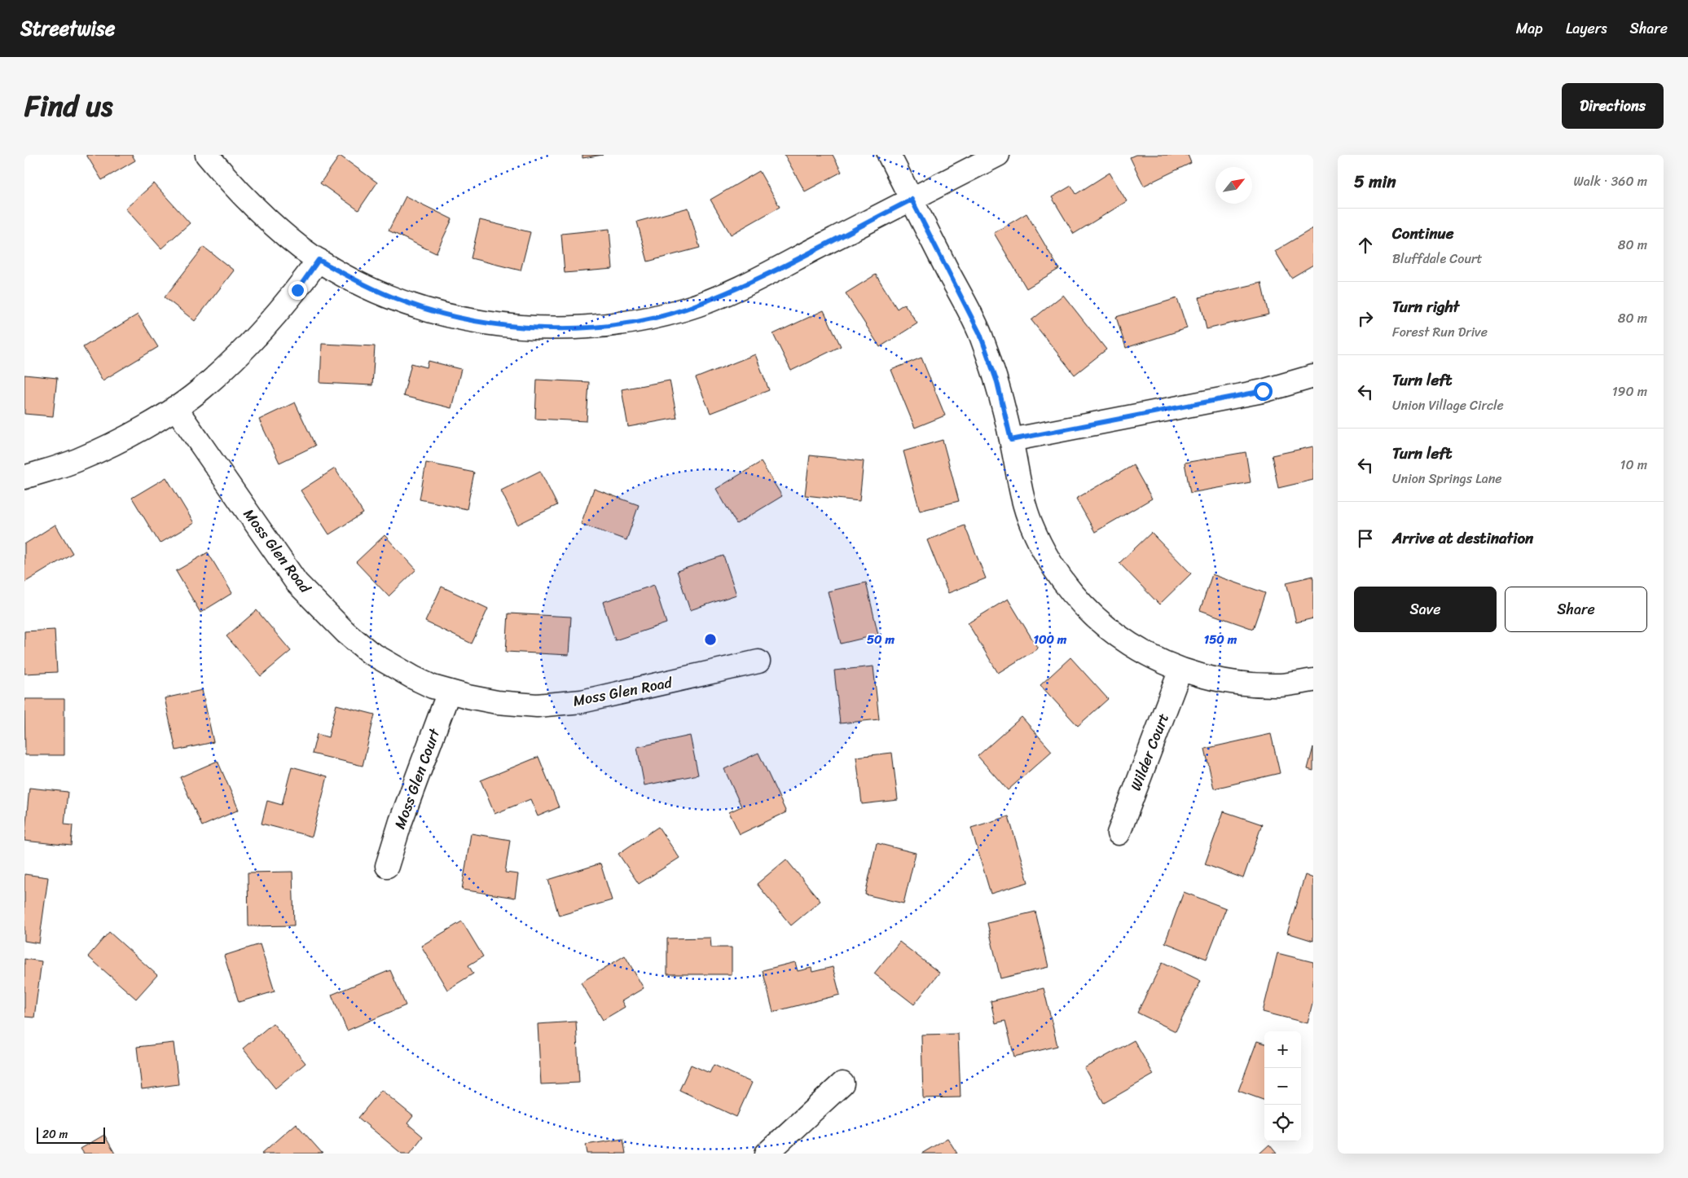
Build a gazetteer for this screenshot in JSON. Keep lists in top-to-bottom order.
{
  "streets": {
    "street": ["Moss Glen Road", "Wilder Court", "Moss Glen Court"]
  },
  "crossings": [
    ["Moss Glen Road", "Moss Glen Court"]
  ],
  "scale_bar": "20 m",
  "north": "top right",
  "page": {
    "header": "Streetwise",
    "nav": ["Map", "Layers", "Share"],
    "title": "Find us",
    "buttons": [
      "Directions",
      ["Save", "Share"]
    ],
    "heading": ["5 min", "Walk · 360 m"],
    "list": [
      ["Continue", "Bluffdale Court", "80 m"],
      ["Turn right", "Forest Run Drive", "80 m"],
      ["Turn left", "Union Village Circle", "190 m"],
      ["Turn left", "Union Springs Lane", "10 m"],
      "Arrive at destination"
    ],
    "map_buttons": ["+", "−"],
    "scale": "20 m"
  },
  "rings": ["50 m", "100 m", "150 m"]
}
